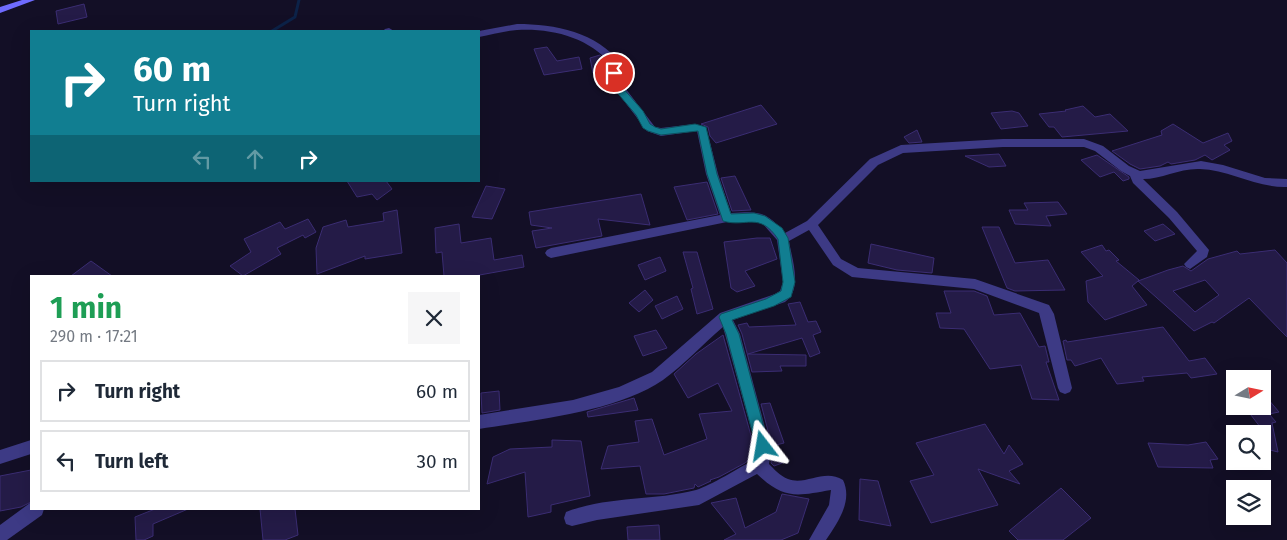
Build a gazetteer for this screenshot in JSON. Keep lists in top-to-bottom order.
{
  "north": "right",
  "page": {
    "turn": ["60 m", "Turn right"],
    "heading": ["1 min", "290 m · 17:21"],
    "list": [
      {
        "name": "Turn right",
        "value": "60 m"
      },
      {
        "name": "Turn left",
        "value": "30 m"
      }
    ]
  }
}
